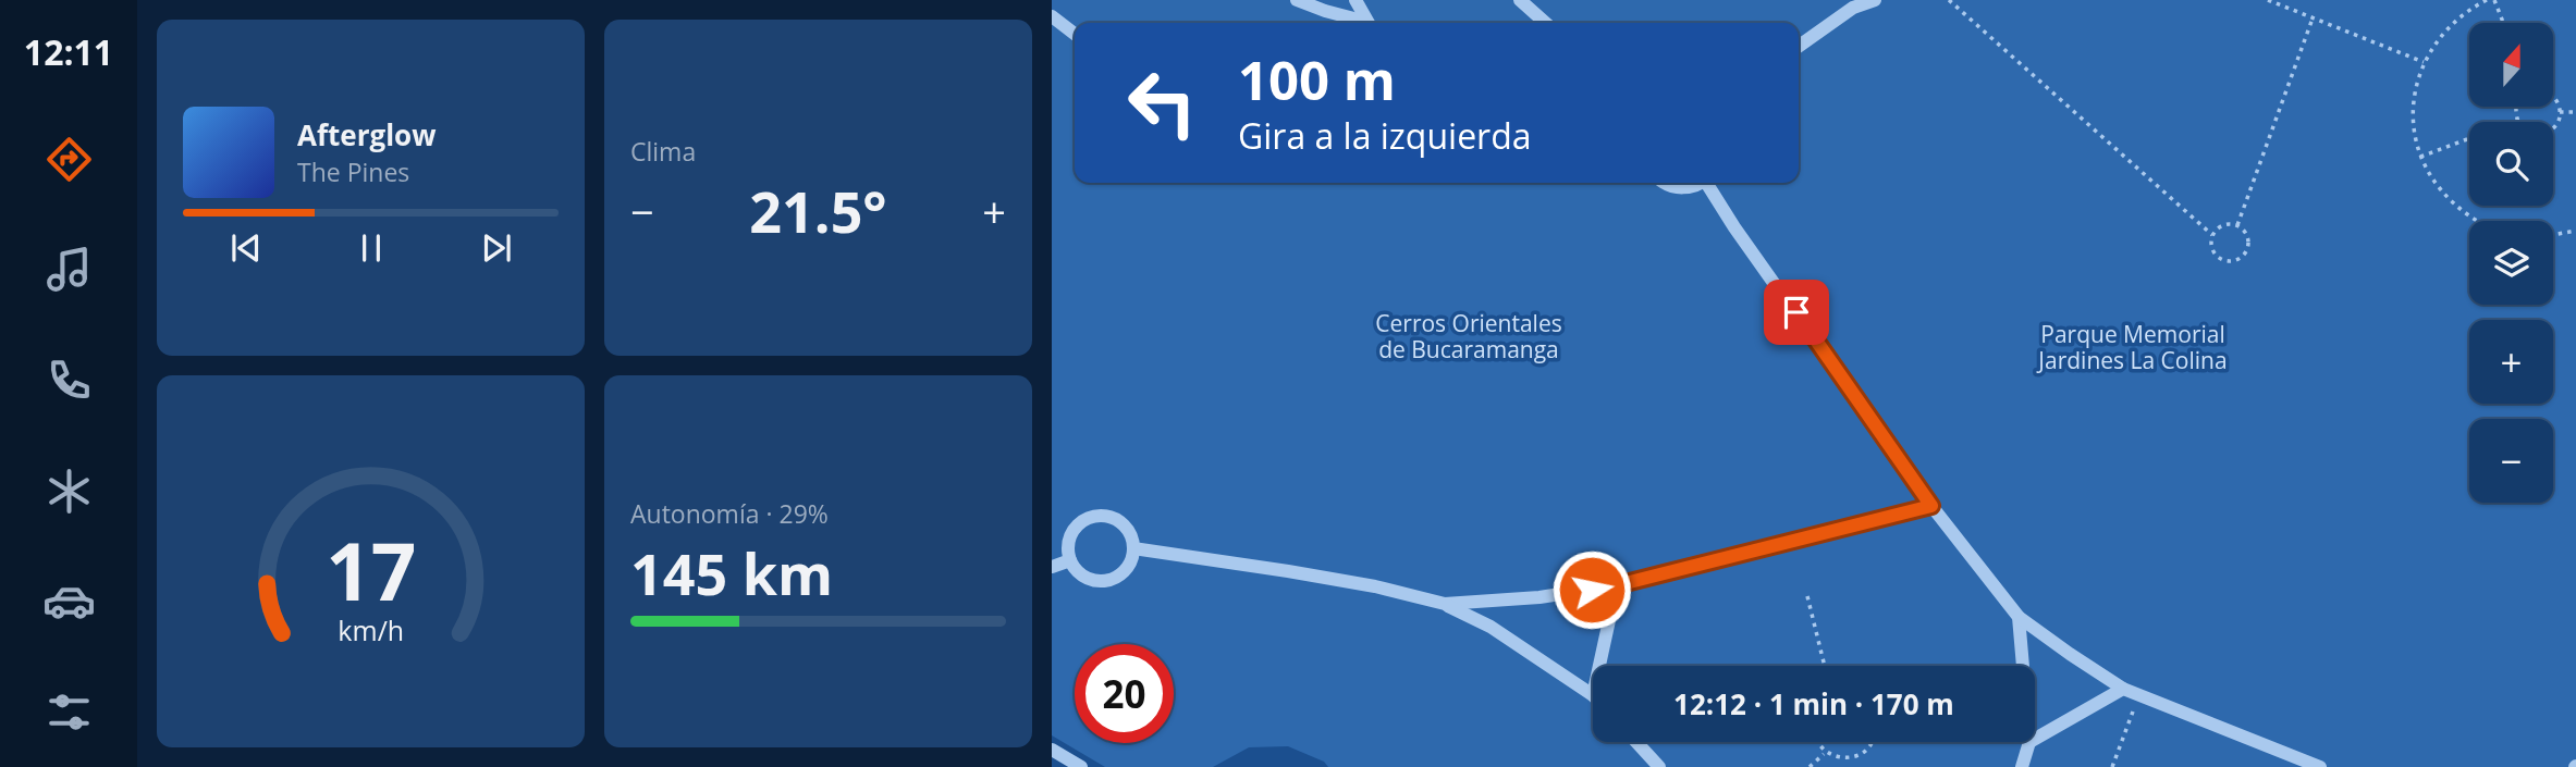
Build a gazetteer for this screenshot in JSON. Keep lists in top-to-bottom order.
{
  "parks": ["Cerros Orientales de Bucaramanga", "Parque Memorial Jardines La Colina"],
  "north": "top",
  "page": {
    "tabs": "12:11",
    "tile": [
      "Clima",
      ["Autonomía · 29%", "145 km"]
    ],
    "map_buttons": ["+", "−"],
    "turn": ["100 m", "Gira a la izquierda"],
    "song": ["Afterglow", "The Pines"],
    "heat": ["−", "21.5°", "+"],
    "limit": "20",
    "trip": "12:12 · 1 min · 170 m",
    "gauge": ["17", "km/h"]
  }
}
